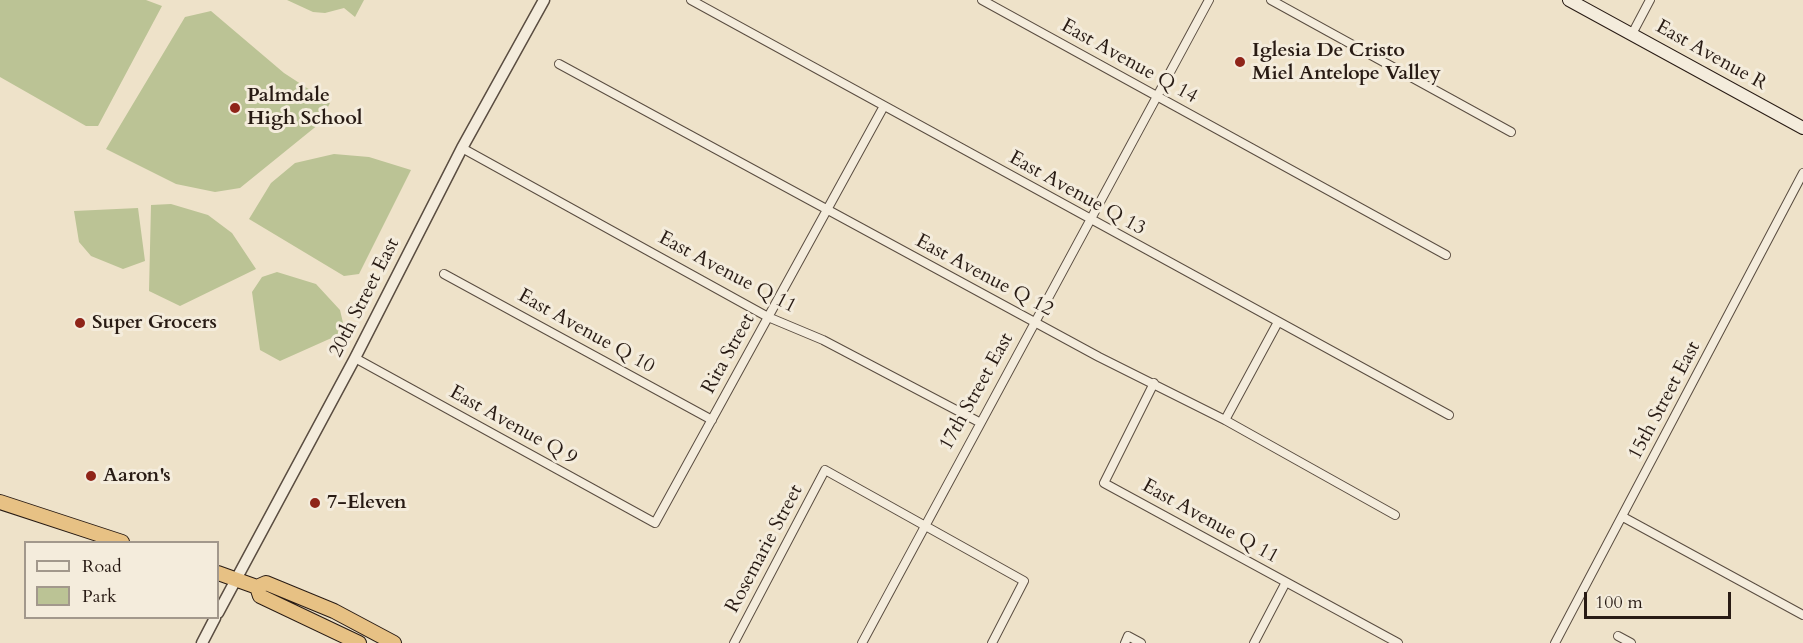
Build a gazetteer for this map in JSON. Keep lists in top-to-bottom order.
{
  "streets": {
    "main road": ["East Avenue R"],
    "street": [
      "East Avenue Q 14",
      "East Avenue Q 13",
      "East Avenue Q 11",
      "East Avenue Q 12",
      "20th Street East",
      "East Avenue Q 10",
      "Rita Street",
      "17th Street East",
      "15th Street East",
      "East Avenue Q 9",
      "Rosemarie Street"
    ]
  },
  "crossings": [
    ["East Avenue Q 14", "17th Street East"],
    ["East Avenue Q 13", "Rita Street"],
    ["East Avenue Q 13", "17th Street East"],
    ["East Avenue Q 11", "East Avenue Q 12"],
    ["East Avenue Q 11", "20th Street East"],
    ["East Avenue Q 11", "Rita Street"],
    ["East Avenue Q 11", "17th Street East"],
    ["East Avenue Q 12", "Rita Street"],
    ["East Avenue Q 12", "17th Street East"],
    ["20th Street East", "East Avenue Q 9"],
    ["East Avenue Q 10", "Rita Street"],
    ["Rita Street", "East Avenue Q 9"],
    ["17th Street East", "Rosemarie Street"]
  ],
  "places": [
    "Iglesia De Cristo Miel Antelope Valley",
    "Palmdale High School",
    "Super Grocers",
    "Aaron's",
    "7-Eleven"
  ],
  "legend": ["Road", "Park"],
  "scale_bar": "100 m"
}
